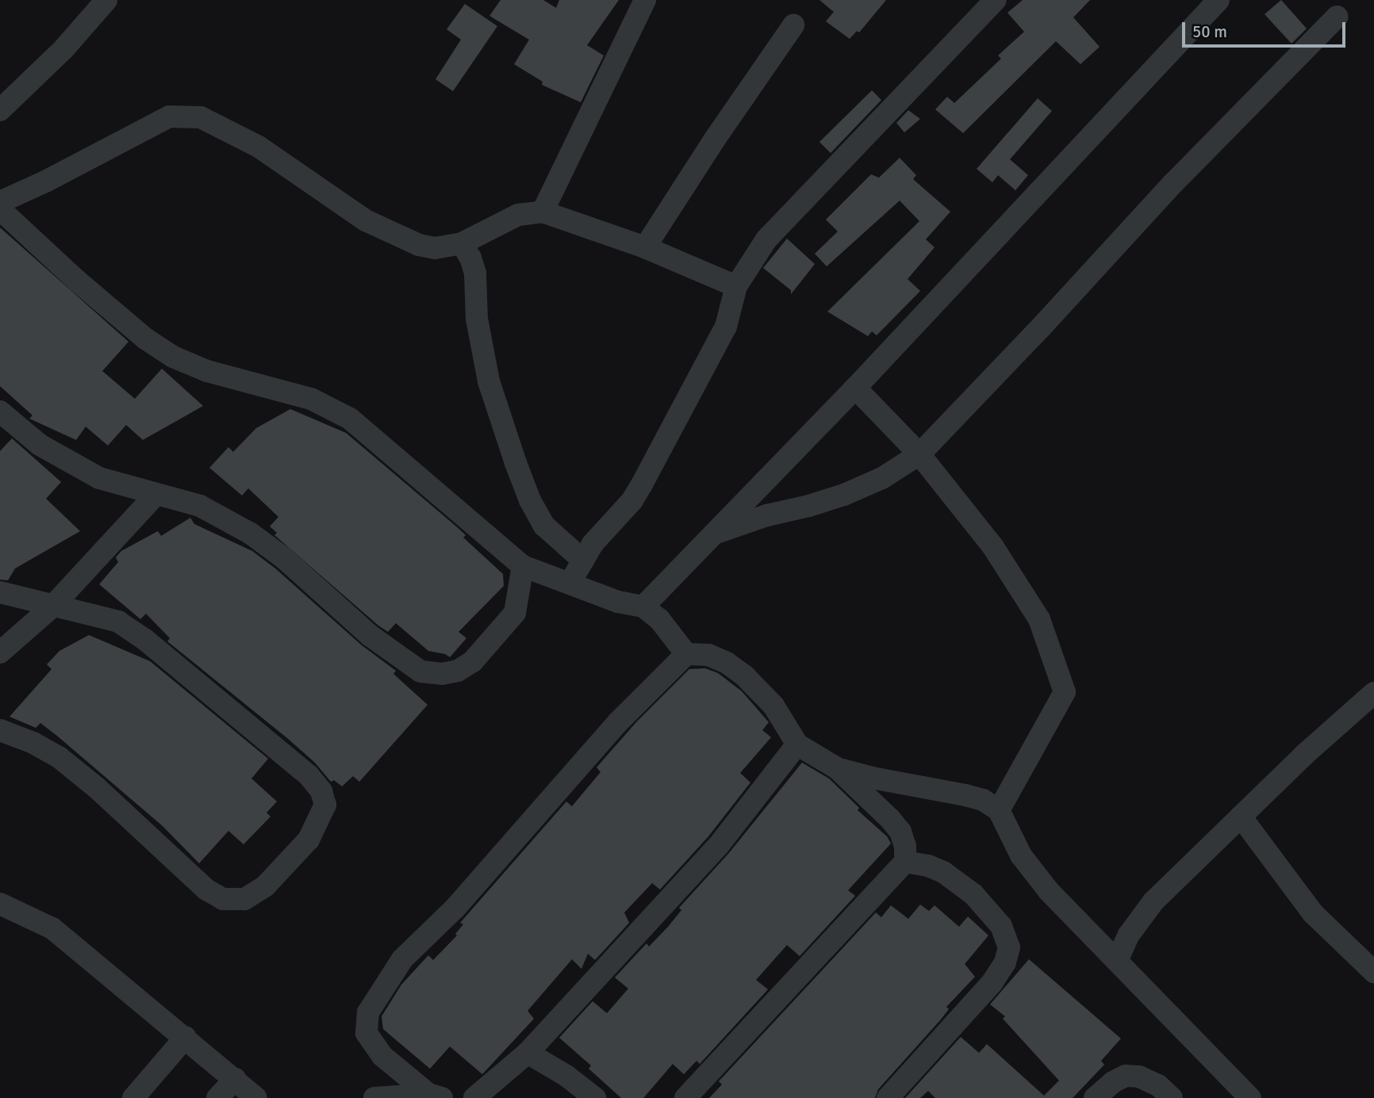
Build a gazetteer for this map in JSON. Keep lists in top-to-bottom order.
{
  "scale_bar": "50 m"
}
